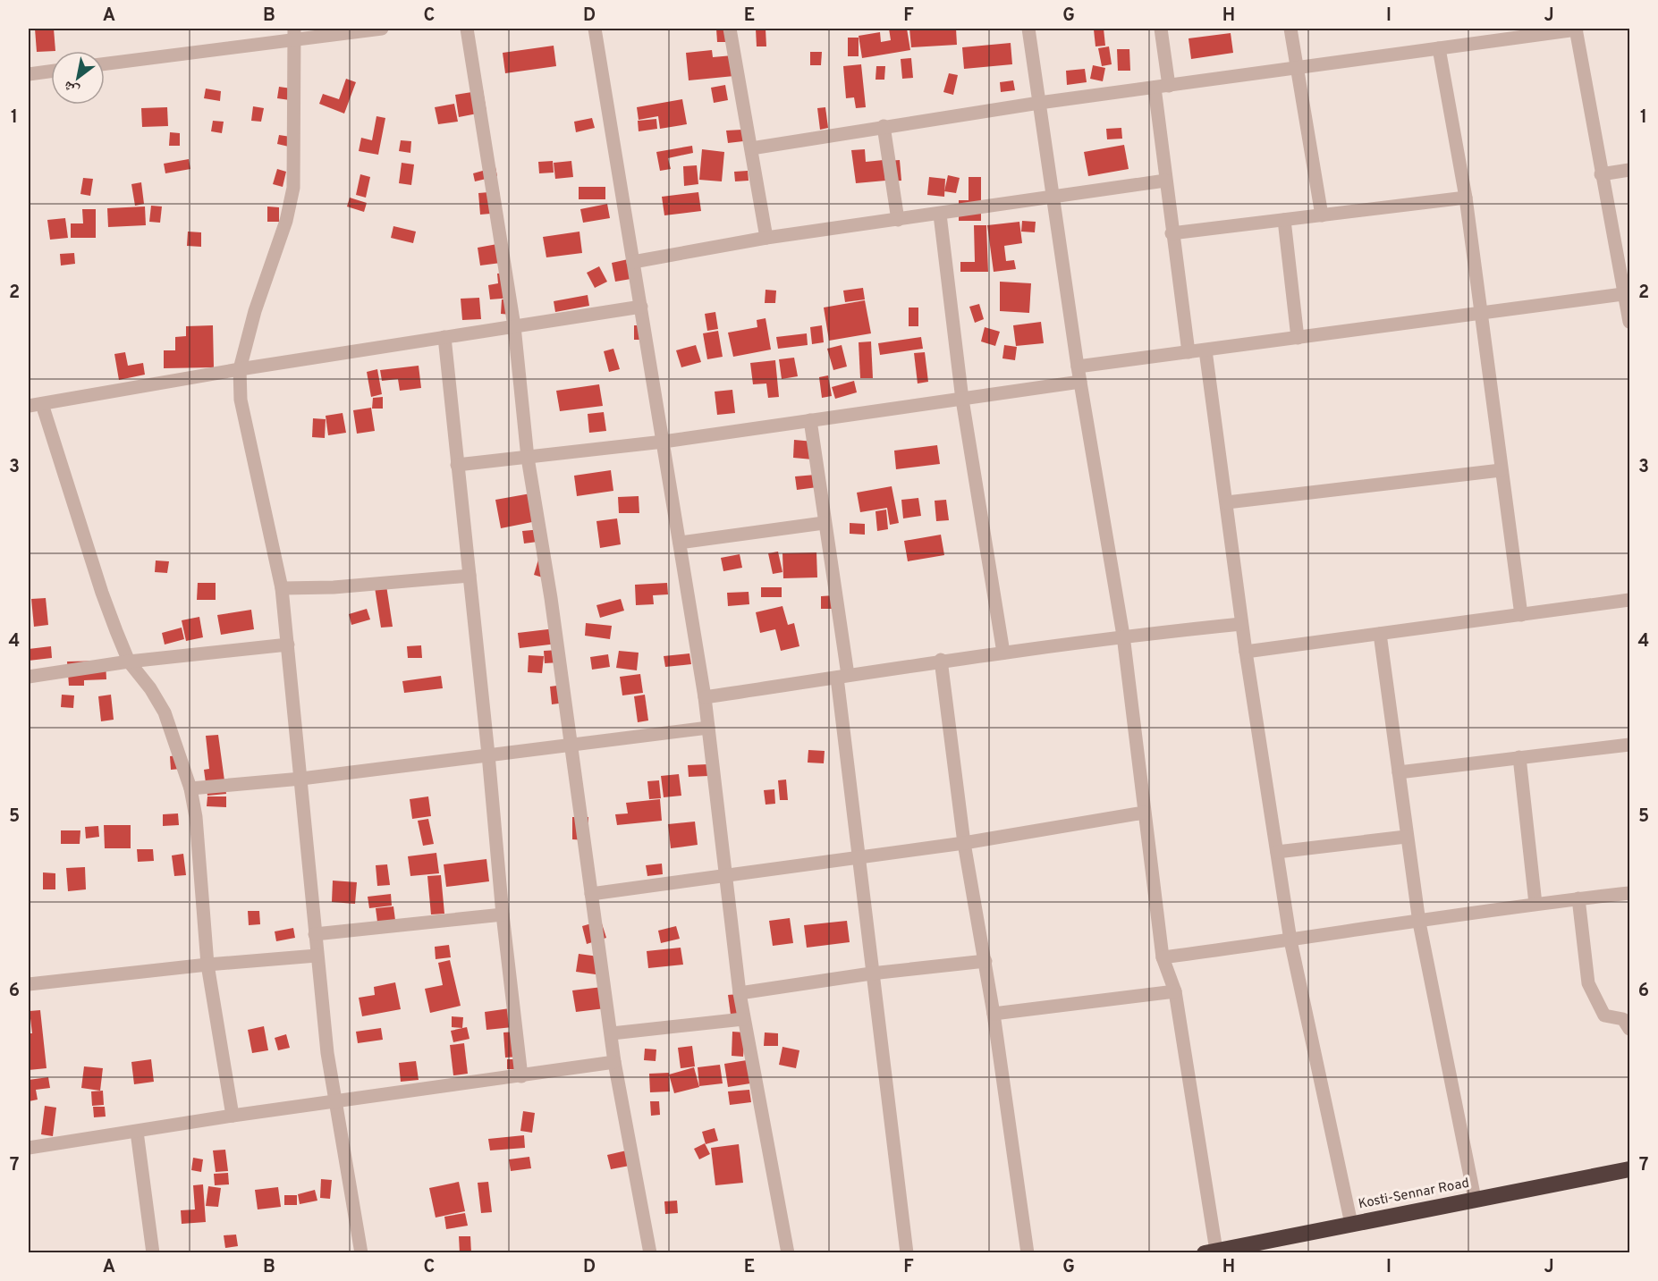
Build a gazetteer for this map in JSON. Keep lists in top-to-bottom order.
{
  "streets": {
    "highway": ["Kosti-Sennar Road"]
  },
  "north": "bottom left",
  "grid": {
    "columns": [
      "A",
      "B",
      "C",
      "D",
      "E",
      "F",
      "G",
      "H",
      "I",
      "J"
    ],
    "rows": [
      "1",
      "2",
      "3",
      "4",
      "5",
      "6",
      "7"
    ]
  }
}
